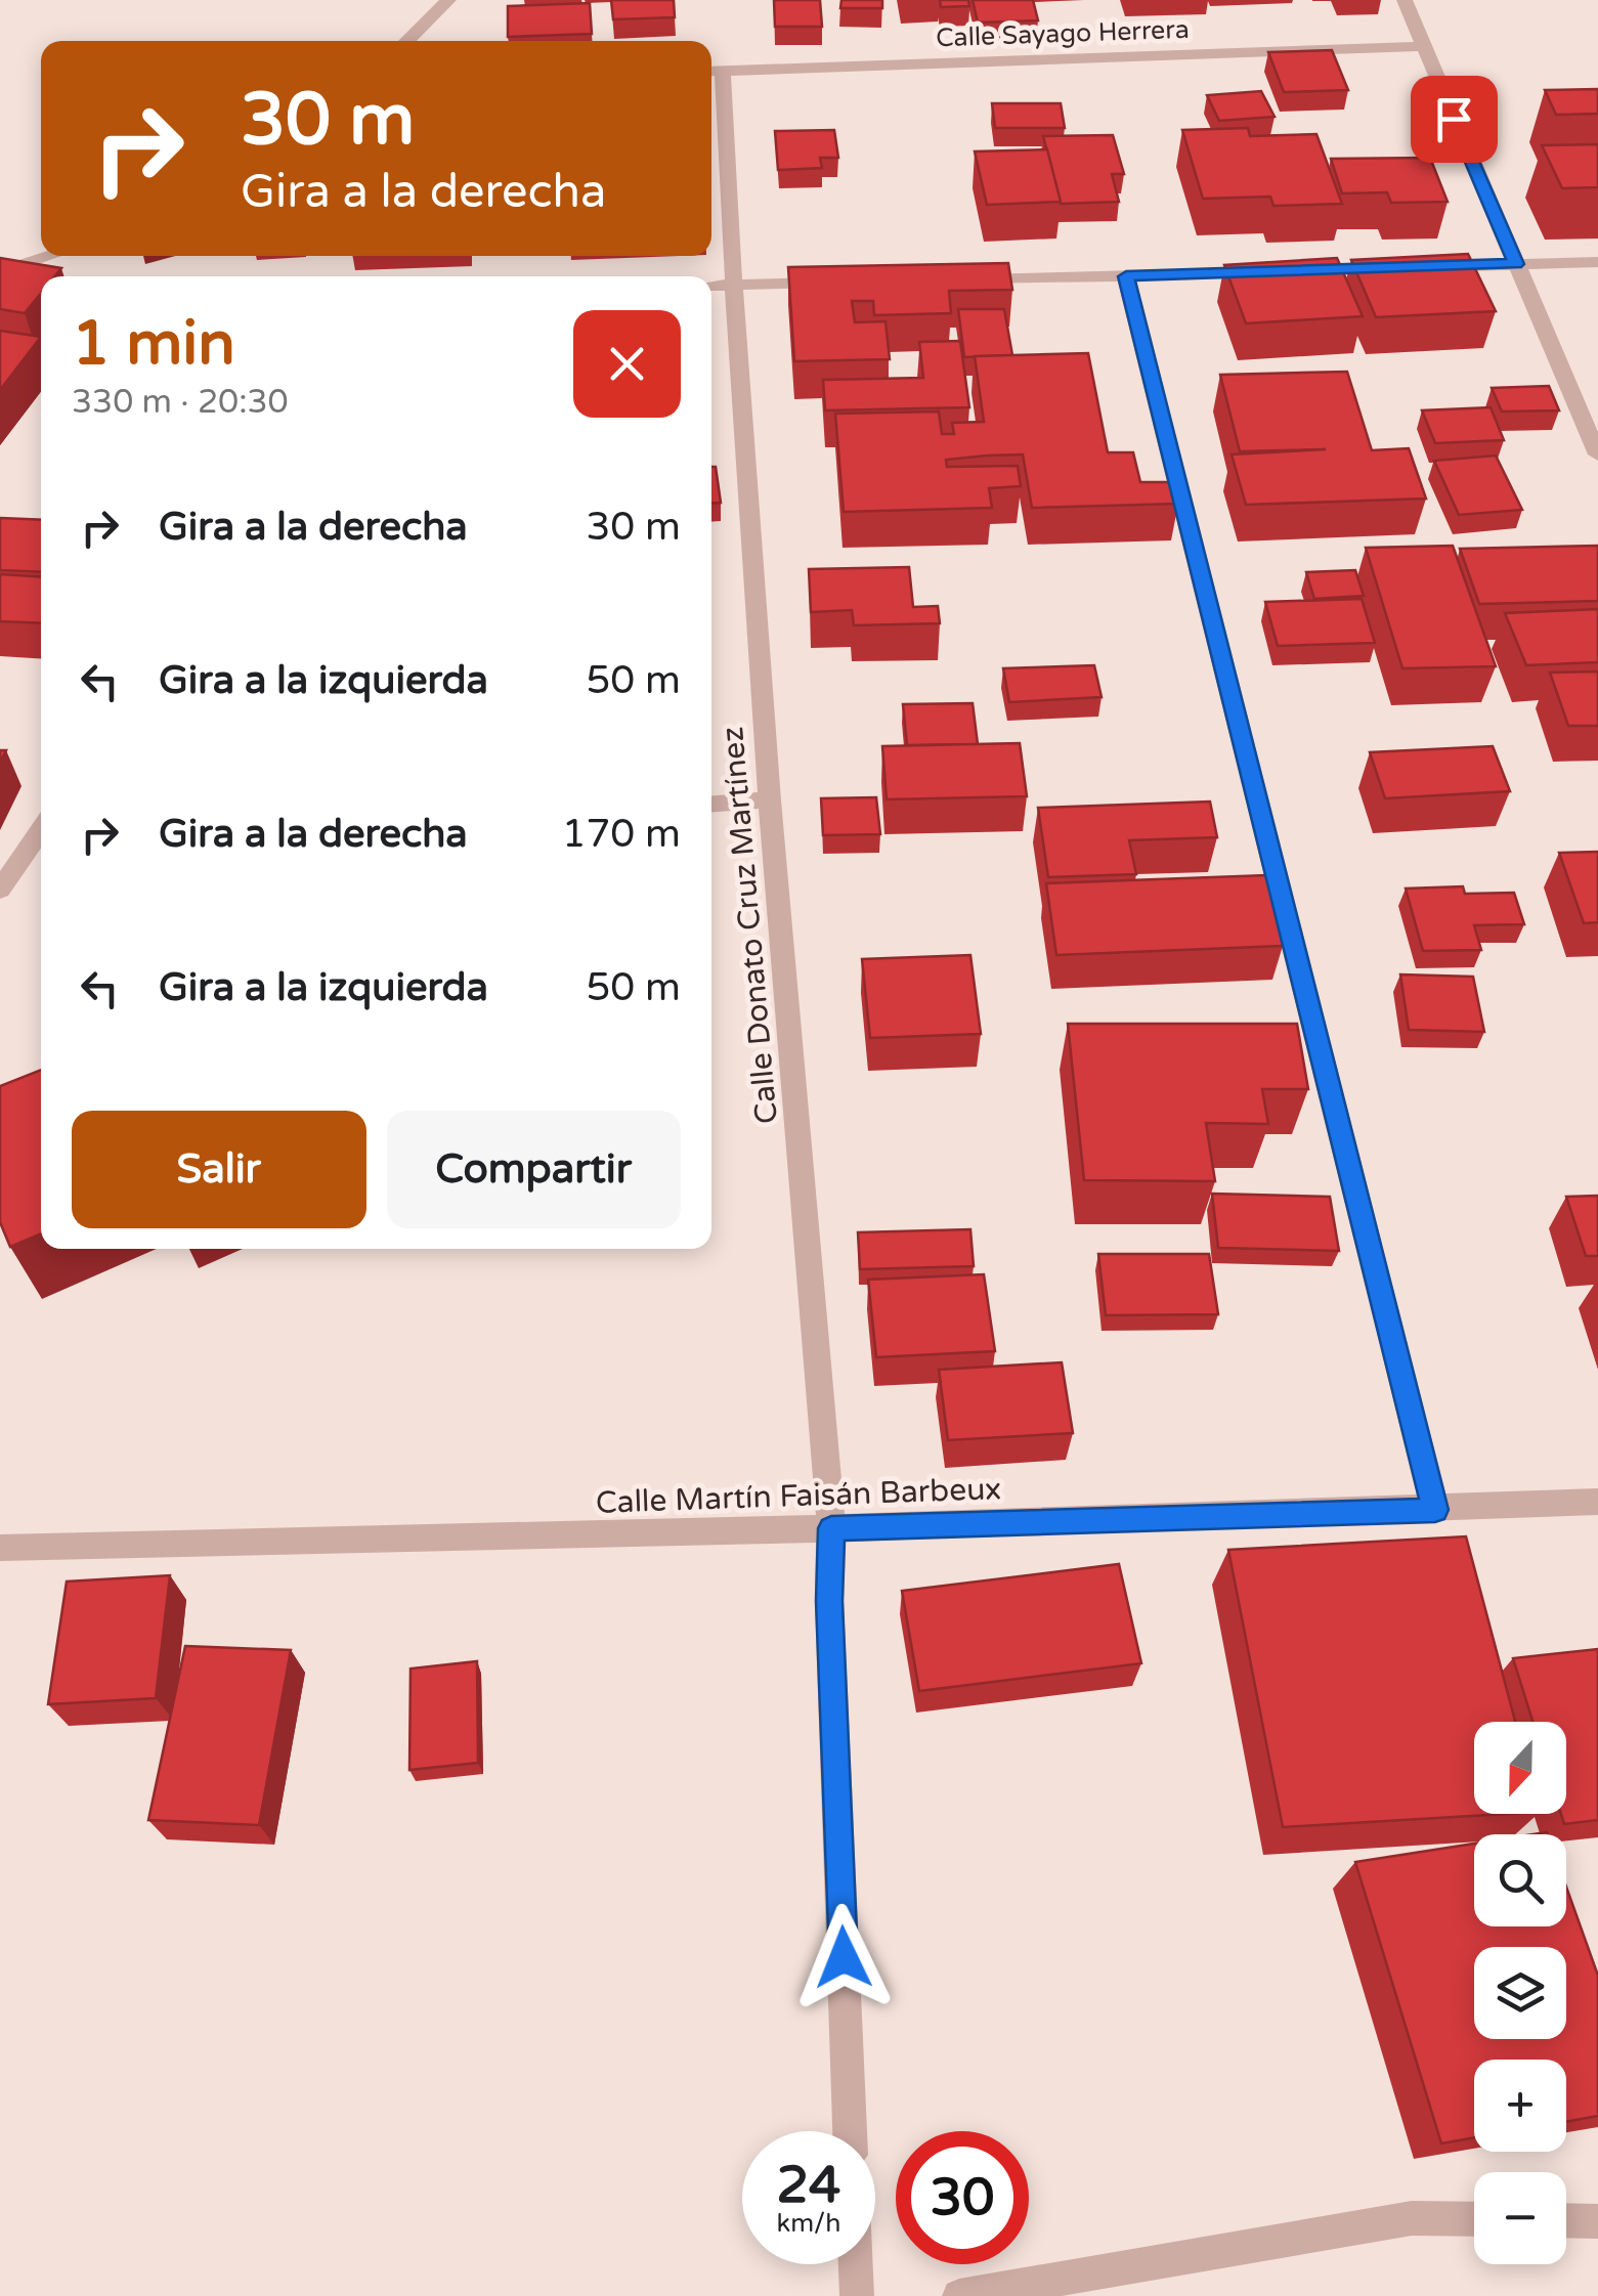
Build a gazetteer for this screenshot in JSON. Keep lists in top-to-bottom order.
{
  "streets": {
    "street": ["Calle Sayago Herrera", "Calle Donato Cruz Martínez", "Calle Martín Faisán Barbeux"]
  },
  "crossings": [
    ["Calle Sayago Herrera", "Calle Donato Cruz Martínez"],
    ["Calle Donato Cruz Martínez", "Calle Martín Faisán Barbeux"]
  ],
  "north": "bottom",
  "page": {
    "turn": ["30 m", "Gira a la derecha"],
    "heading": ["1 min", "330 m · 20:30"],
    "list": [
      {
        "name": "Gira a la derecha",
        "value": "30 m"
      },
      {
        "name": "Gira a la izquierda",
        "value": "50 m"
      },
      {
        "name": "Gira a la derecha",
        "value": "170 m"
      },
      {
        "name": "Gira a la izquierda",
        "value": "50 m"
      }
    ],
    "buttons": ["Salir", "Compartir"],
    "map_buttons": ["+", "−"],
    "speed": "24 km/h",
    "limit": "30"
  }
}
